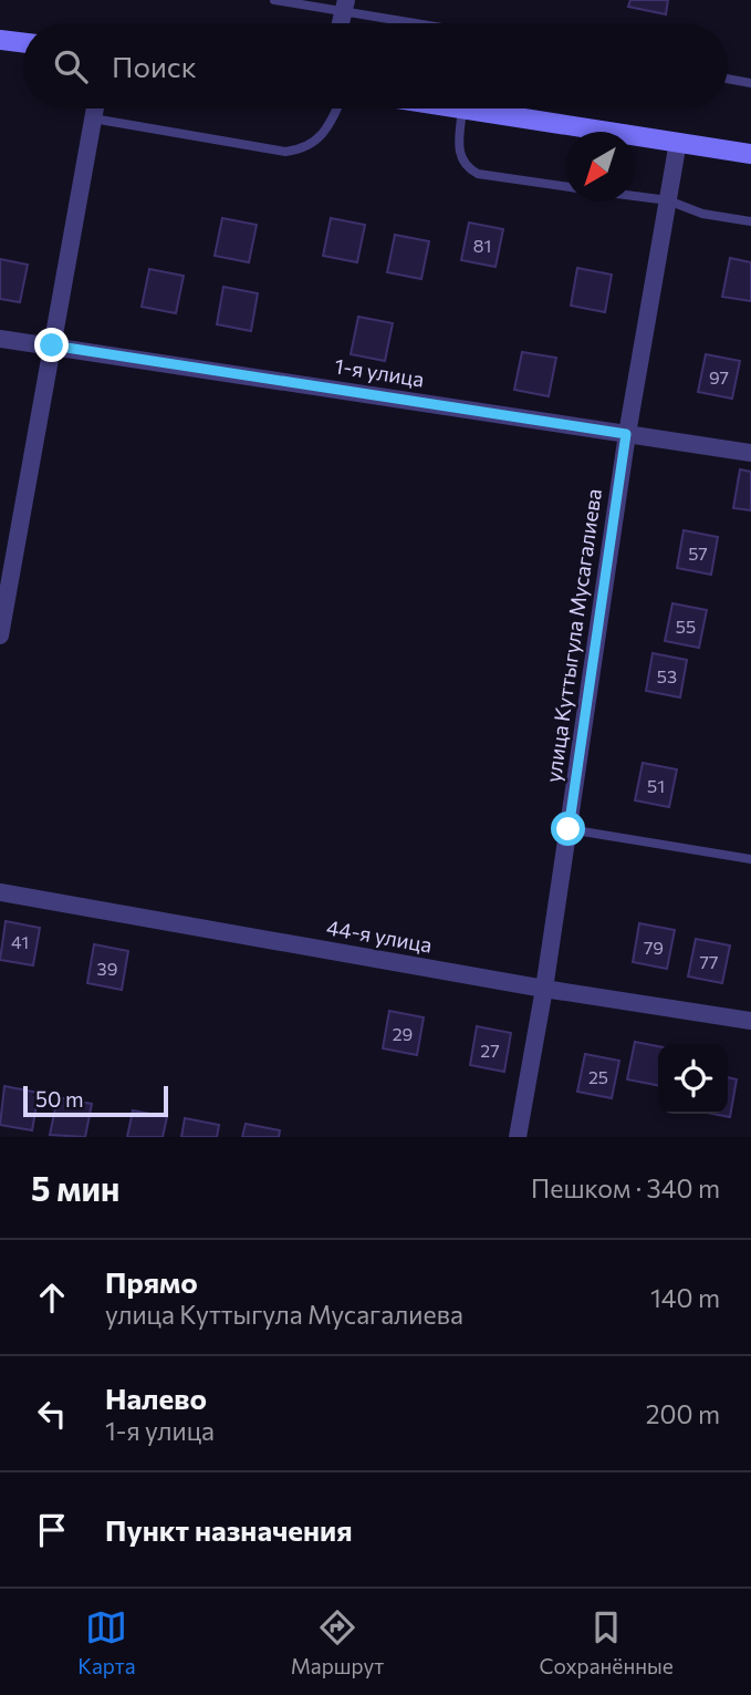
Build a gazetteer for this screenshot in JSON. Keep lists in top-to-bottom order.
{
  "streets": {
    "street": ["1-я улица", "улица Куттыгула Мусагалиева", "44-я улица"]
  },
  "crossings": [
    ["1-я улица", "улица Куттыгула Мусагалиева"],
    ["улица Куттыгула Мусагалиева", "44-я улица"]
  ],
  "house_numbers": [
    "81",
    "97",
    "57",
    "55",
    "53",
    "51",
    "41",
    "79",
    "77",
    "39",
    "29",
    "27",
    "25"
  ],
  "scale_bar": "50 m",
  "north": "bottom left",
  "page": {
    "search": "Поиск",
    "scale": "50 m",
    "heading": ["5 мин", "Пешком · 340 m"],
    "list": [
      ["Прямо", "улица Куттыгула Мусагалиева", "140 m"],
      ["Налево", "1-я улица", "200 m"],
      "Пункт назначения"
    ],
    "nav": ["Карта", "Маршрут", "Сохранённые"]
  }
}
